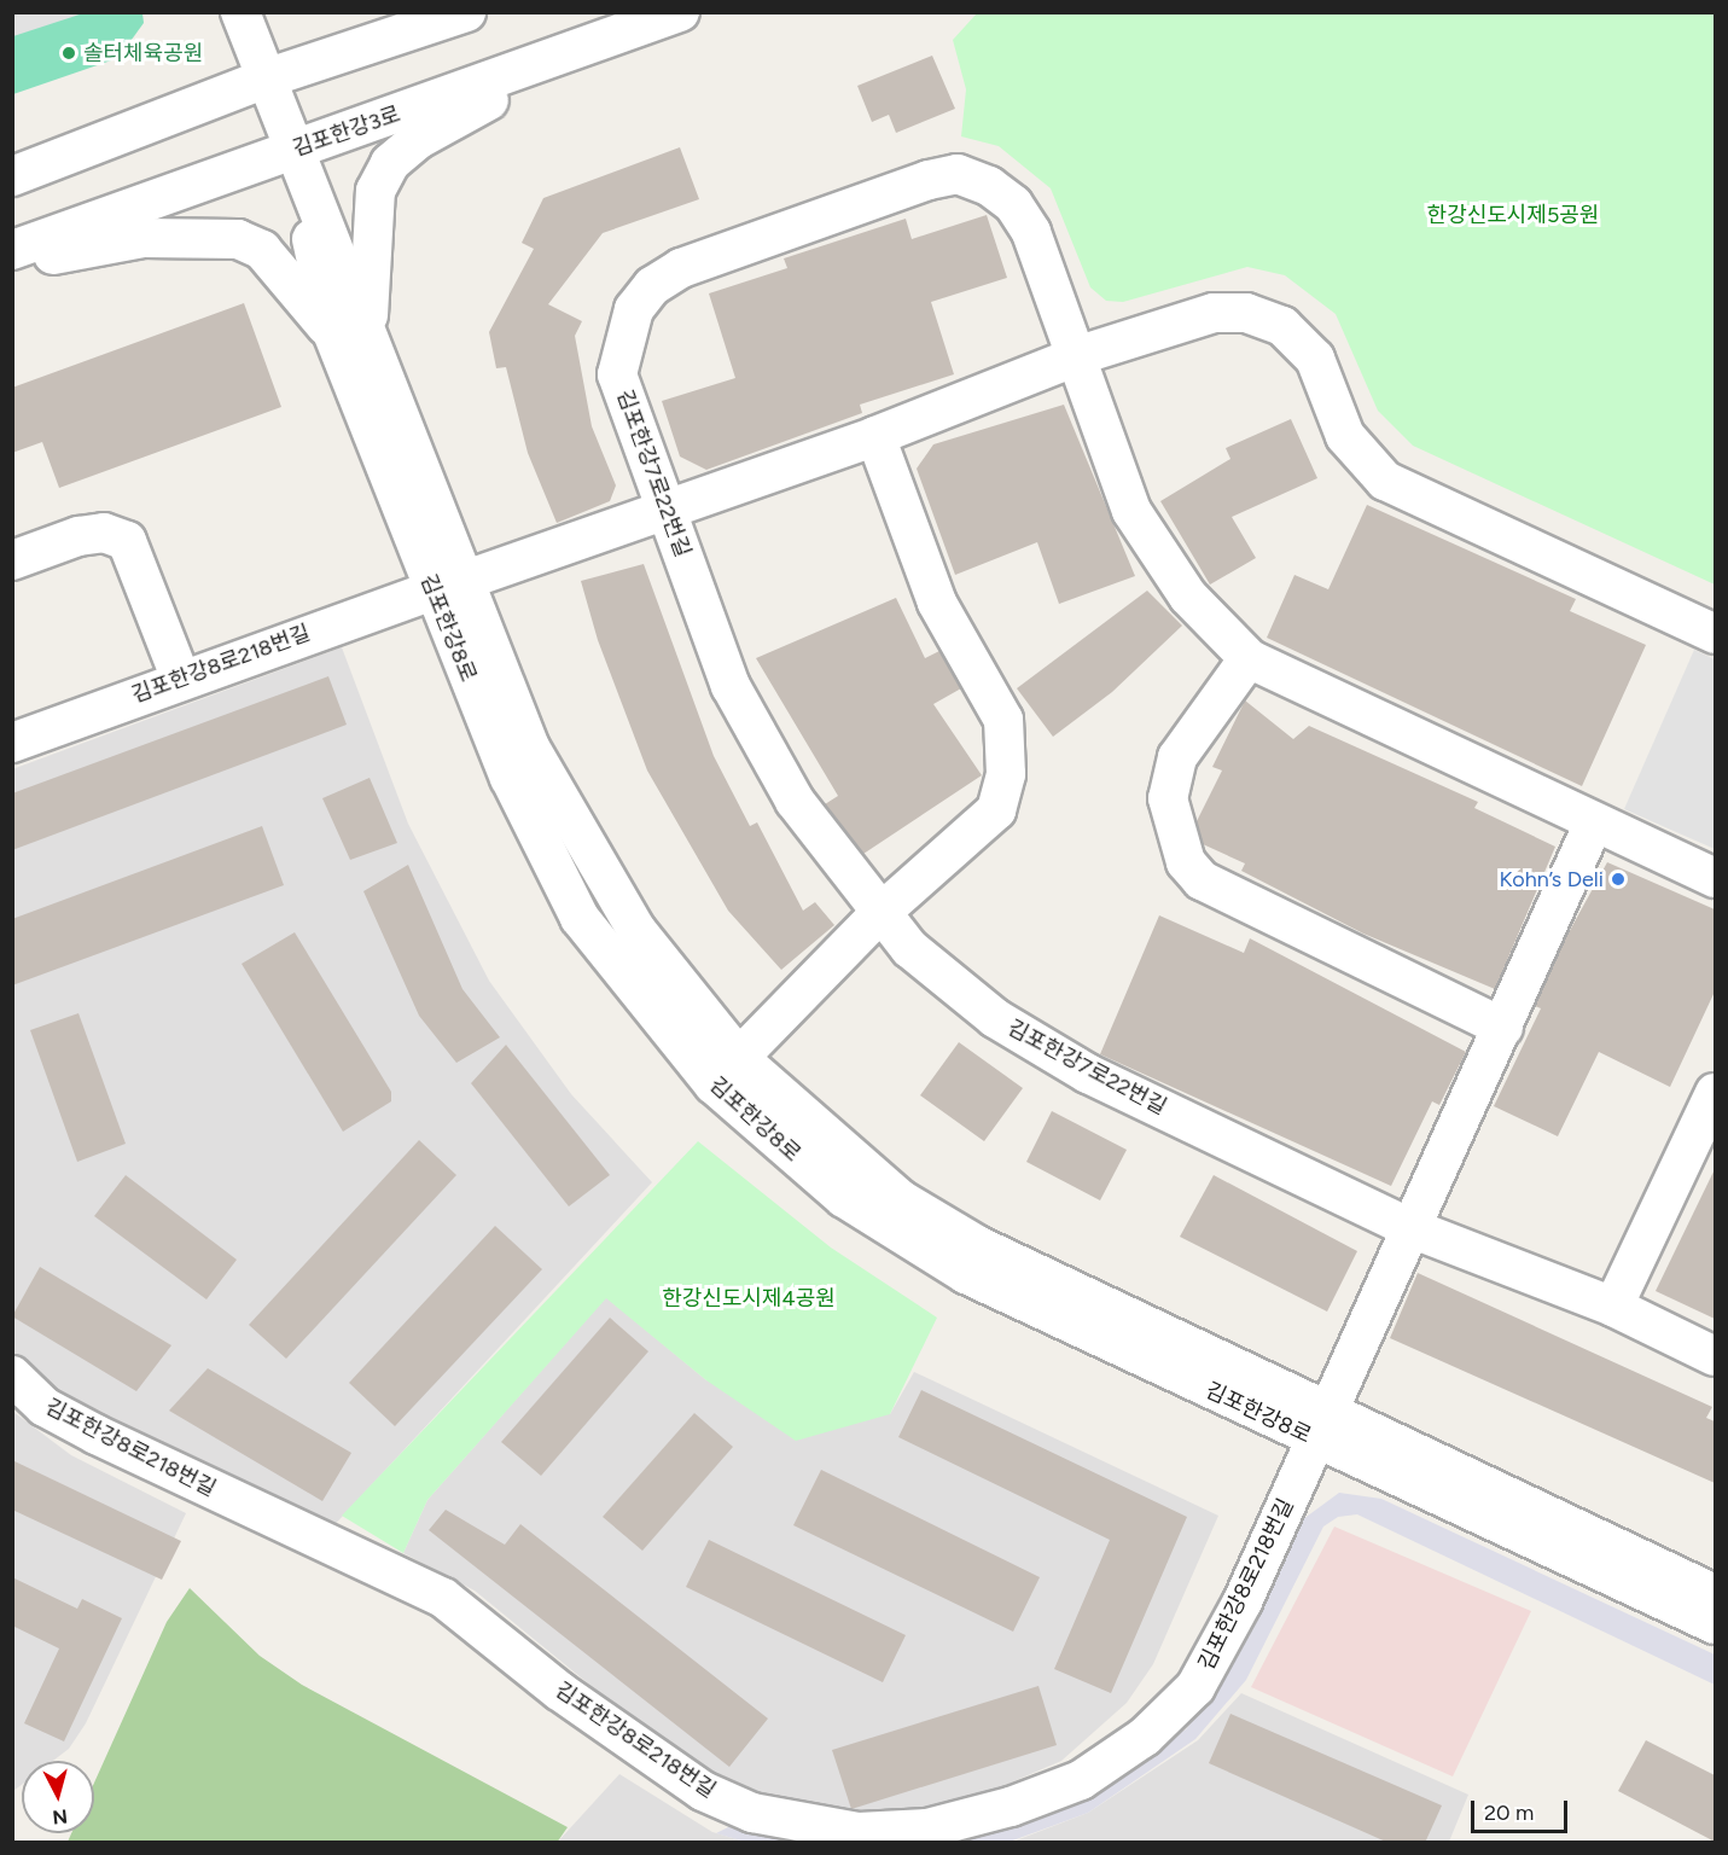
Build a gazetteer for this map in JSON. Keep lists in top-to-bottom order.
{
  "streets": {
    "street": [
      "김포한강3로",
      "김포한강7로22번길",
      "김포한강8로",
      "김포한강8로218번길"
    ]
  },
  "crossings": [
    ["김포한강3로", "김포한강8로"],
    ["김포한강7로22번길", "김포한강8로218번길"],
    ["김포한강8로", "김포한강8로218번길"]
  ],
  "parks": ["한강신도시제5공원", "한강신도시제4공원"],
  "places": ["솔터체육공원", "Kohn’s Deli"],
  "scale_bar": "20 m",
  "north": "bottom"
}
